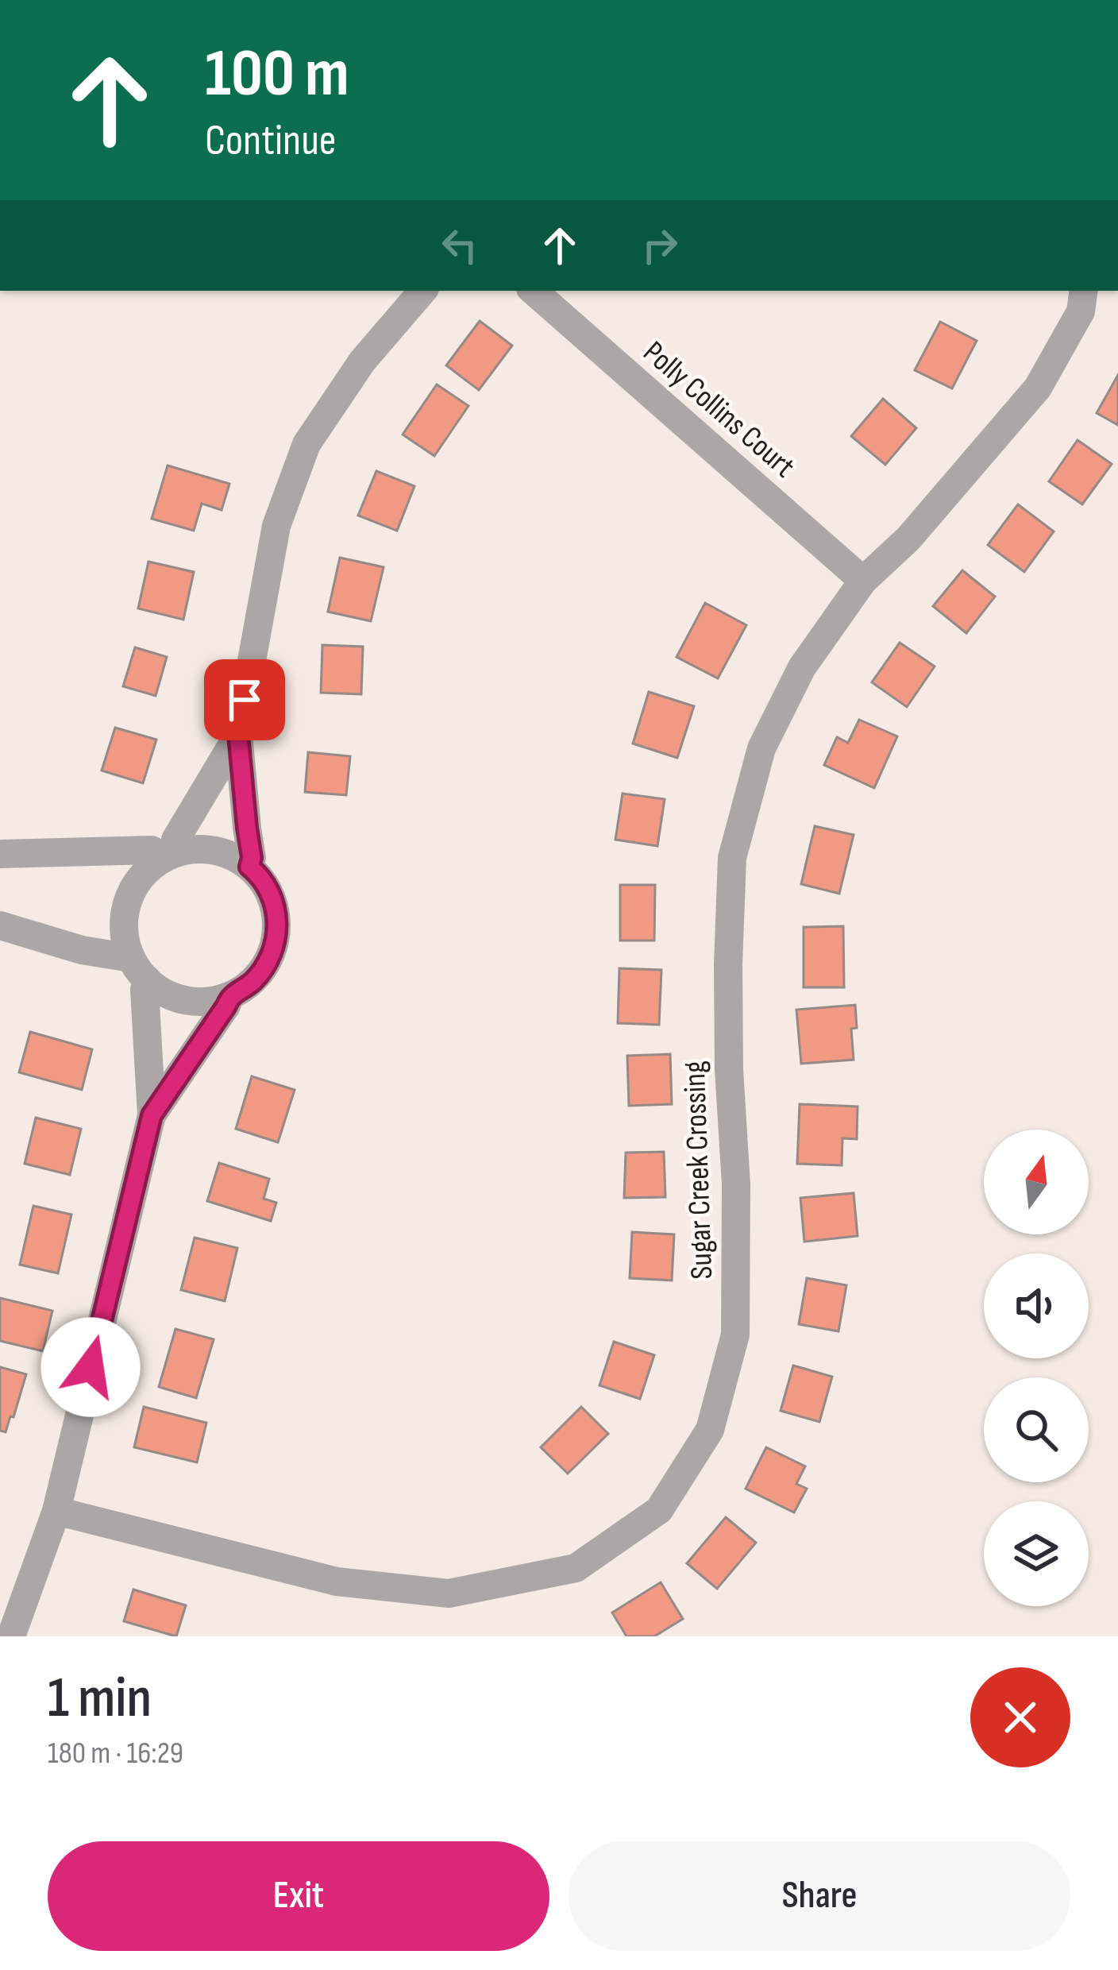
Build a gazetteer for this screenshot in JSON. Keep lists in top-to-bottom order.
{
  "streets": {
    "street": ["Polly Collins Court", "Sugar Creek Crossing"]
  },
  "crossings": [
    ["Polly Collins Court", "Sugar Creek Crossing"]
  ],
  "north": "top",
  "page": {
    "turn": ["100 m", "Continue"],
    "heading": ["1 min", "180 m · 16:29"],
    "buttons": ["Exit", "Share"]
  }
}
